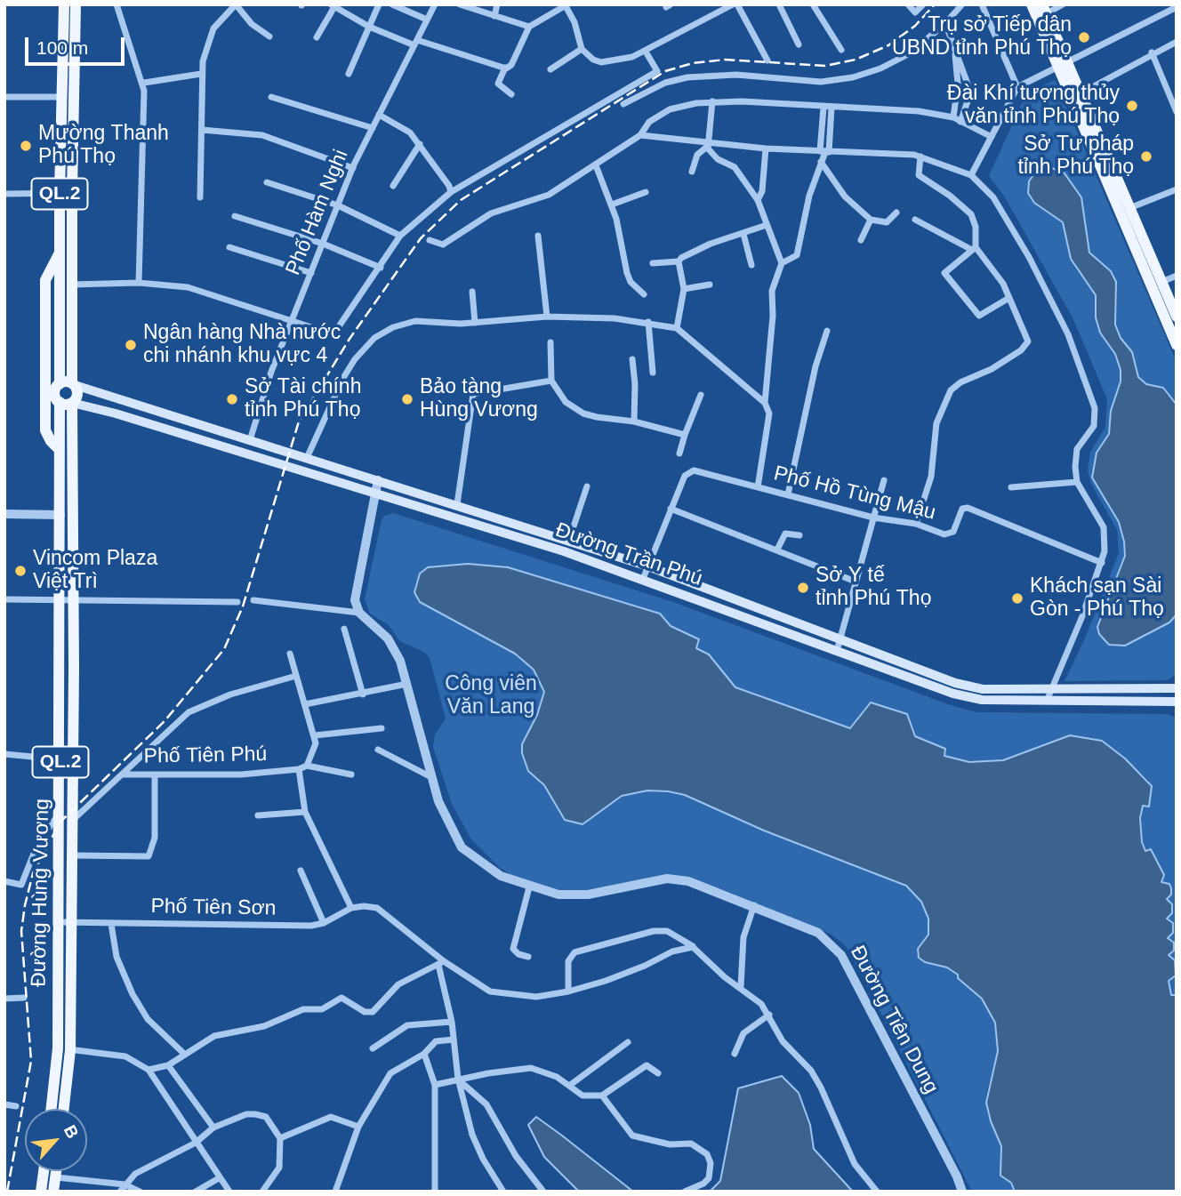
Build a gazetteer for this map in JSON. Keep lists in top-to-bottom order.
{
  "streets": {
    "main road": ["QL.2", "Đường Trần Phú", "Đường Hùng Vương"],
    "street": [
      "Phố Hàm Nghi",
      "Phố Hồ Tùng Mậu",
      "Phố Tiên Phú",
      "Phố Tiên Sơn",
      "Đường Tiên Dung"
    ]
  },
  "crossings": [
    ["QL.2", "Đường Trần Phú"],
    ["QL.2", "Đường Hùng Vương"],
    ["Phố Hàm Nghi", "Đường Trần Phú"],
    ["Phố Hồ Tùng Mậu", "Đường Trần Phú"],
    ["Đường Trần Phú", "Đường Hùng Vương"],
    ["Đường Hùng Vương", "Phố Tiên Sơn"]
  ],
  "parks": ["Công viên Văn Lang"],
  "places": [
    "Trụ sở Tiếp dân UBND tỉnh Phú Thọ",
    "Đài Khí tượng thủy văn tỉnh Phú Thọ",
    "Mường Thanh Phú Thọ",
    "Sở Tư pháp tỉnh Phú Thọ",
    "Ngân hàng Nhà nước chi nhánh khu vực 4",
    "Sở Tài chính tỉnh Phú Thọ",
    "Bảo tàng Hùng Vương",
    "Vincom Plaza Việt Trì",
    "Sở Y tế tỉnh Phú Thọ",
    "Khách sạn Sài Gòn - Phú Thọ"
  ],
  "scale_bar": "100 m",
  "north": "top right"
}
